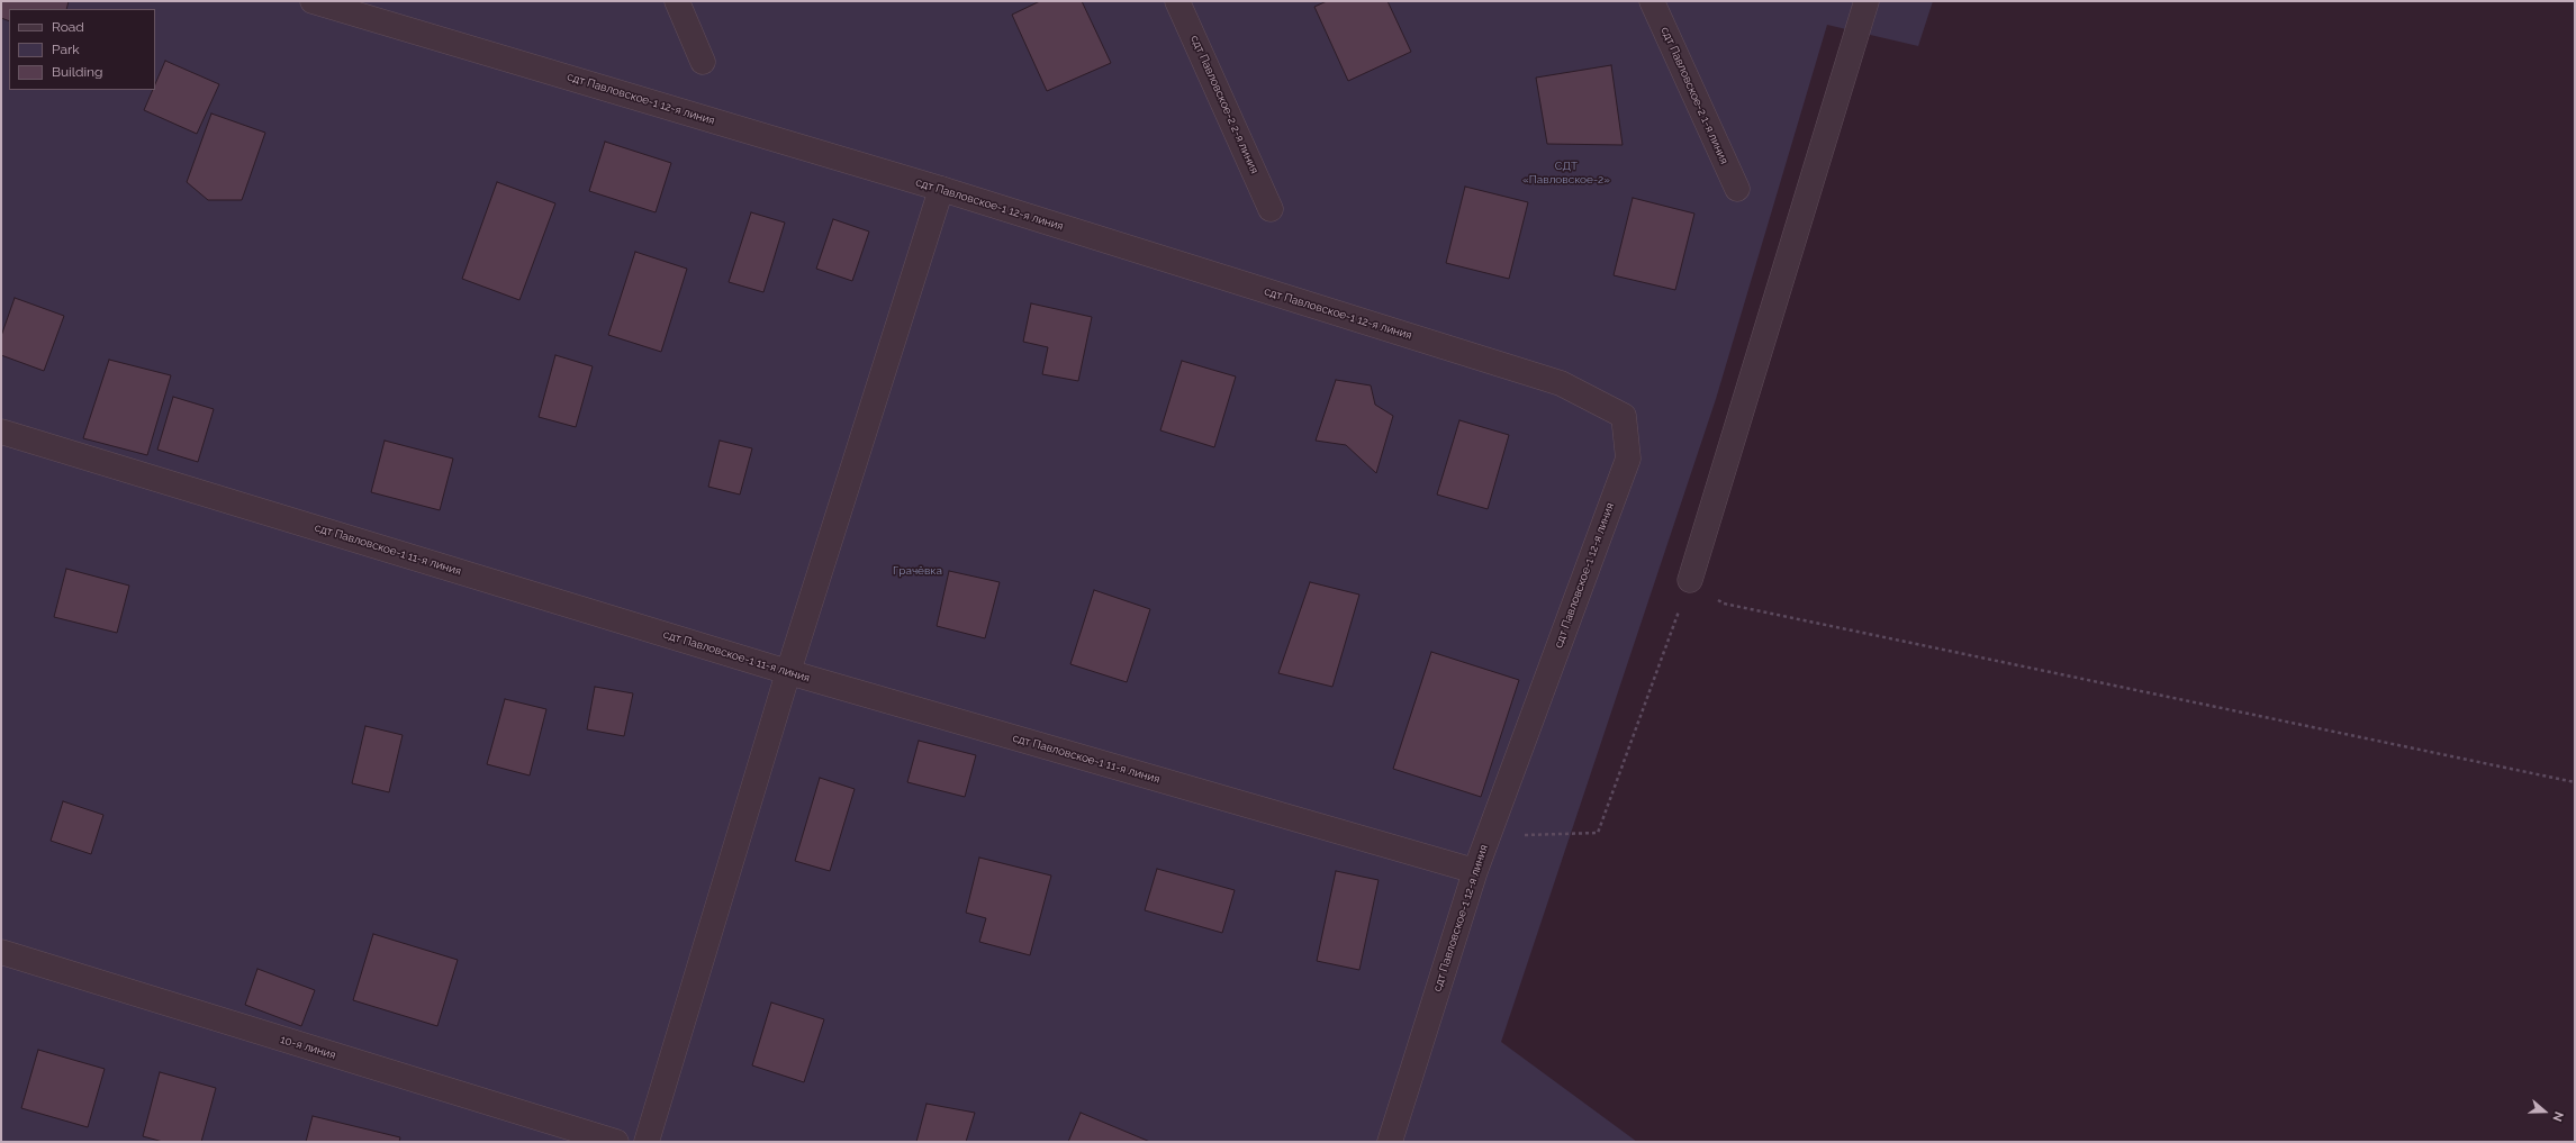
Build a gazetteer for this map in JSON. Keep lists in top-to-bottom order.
{
  "streets": {
    "street": [
      "сдт Павловское-2 1-я линия",
      "сдт Павловское-1 12-я линия",
      "сдт Павловское-2 2-я линия",
      "сдт Павловское-1 11-я линия",
      "10-я линия"
    ]
  },
  "crossings": [
    ["сдт Павловское-1 12-я линия", "сдт Павловское-1 11-я линия"]
  ],
  "parks": ["СДТ «Павловское-2»", "Грачёвка"],
  "legend": ["Road", "Park", "Building"],
  "north": "right"
}
